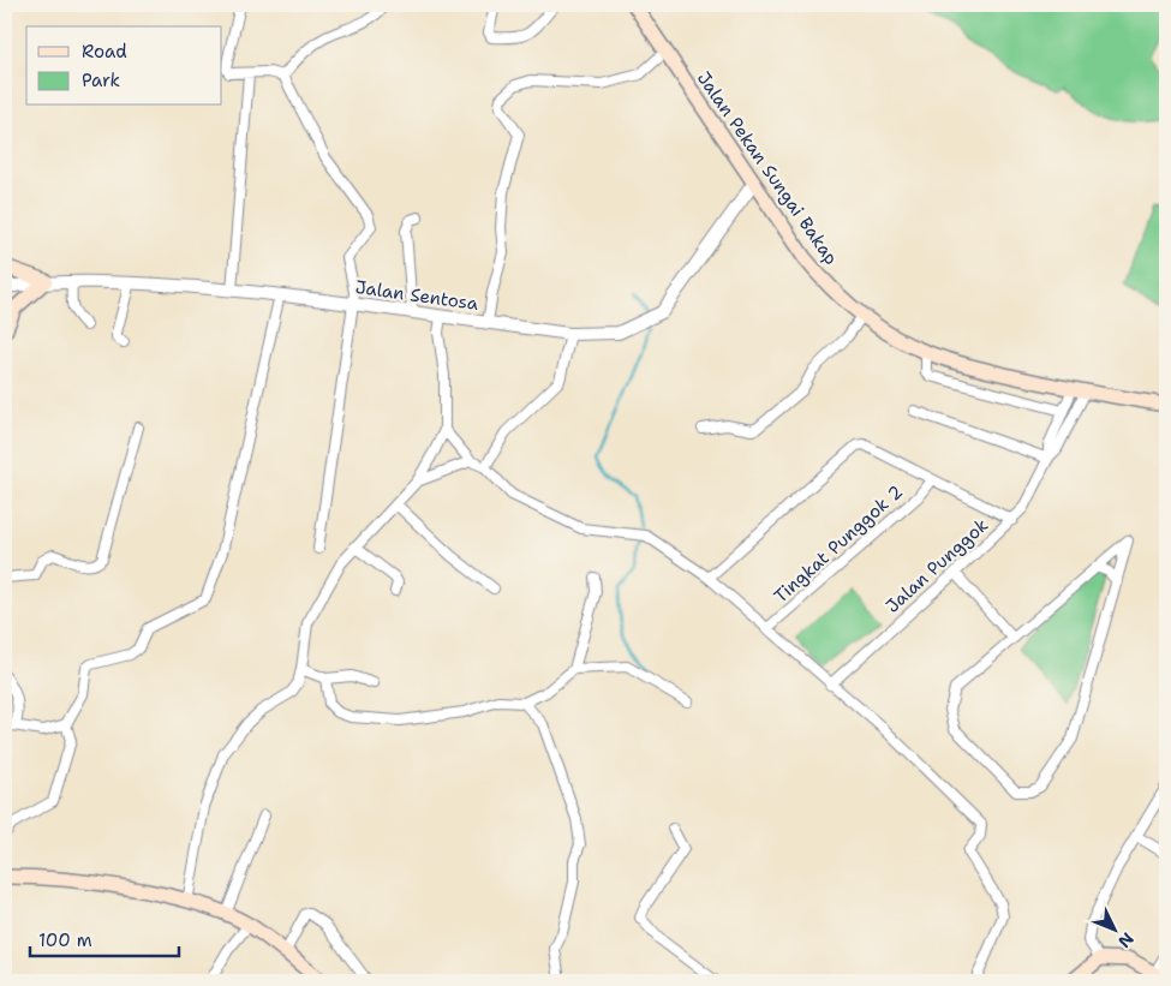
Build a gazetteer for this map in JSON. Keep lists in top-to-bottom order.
{
  "streets": {
    "main road": ["Jalan Pekan Sungai Bakap"],
    "street": ["Jalan Sentosa", "Tingkat Punggok 2", "Jalan Punggok"]
  },
  "crossings": [
    ["Jalan Pekan Sungai Bakap", "Jalan Sentosa"],
    ["Jalan Pekan Sungai Bakap", "Jalan Punggok"]
  ],
  "legend": ["Road", "Park"],
  "scale_bar": "100 m",
  "north": "bottom right"
}
